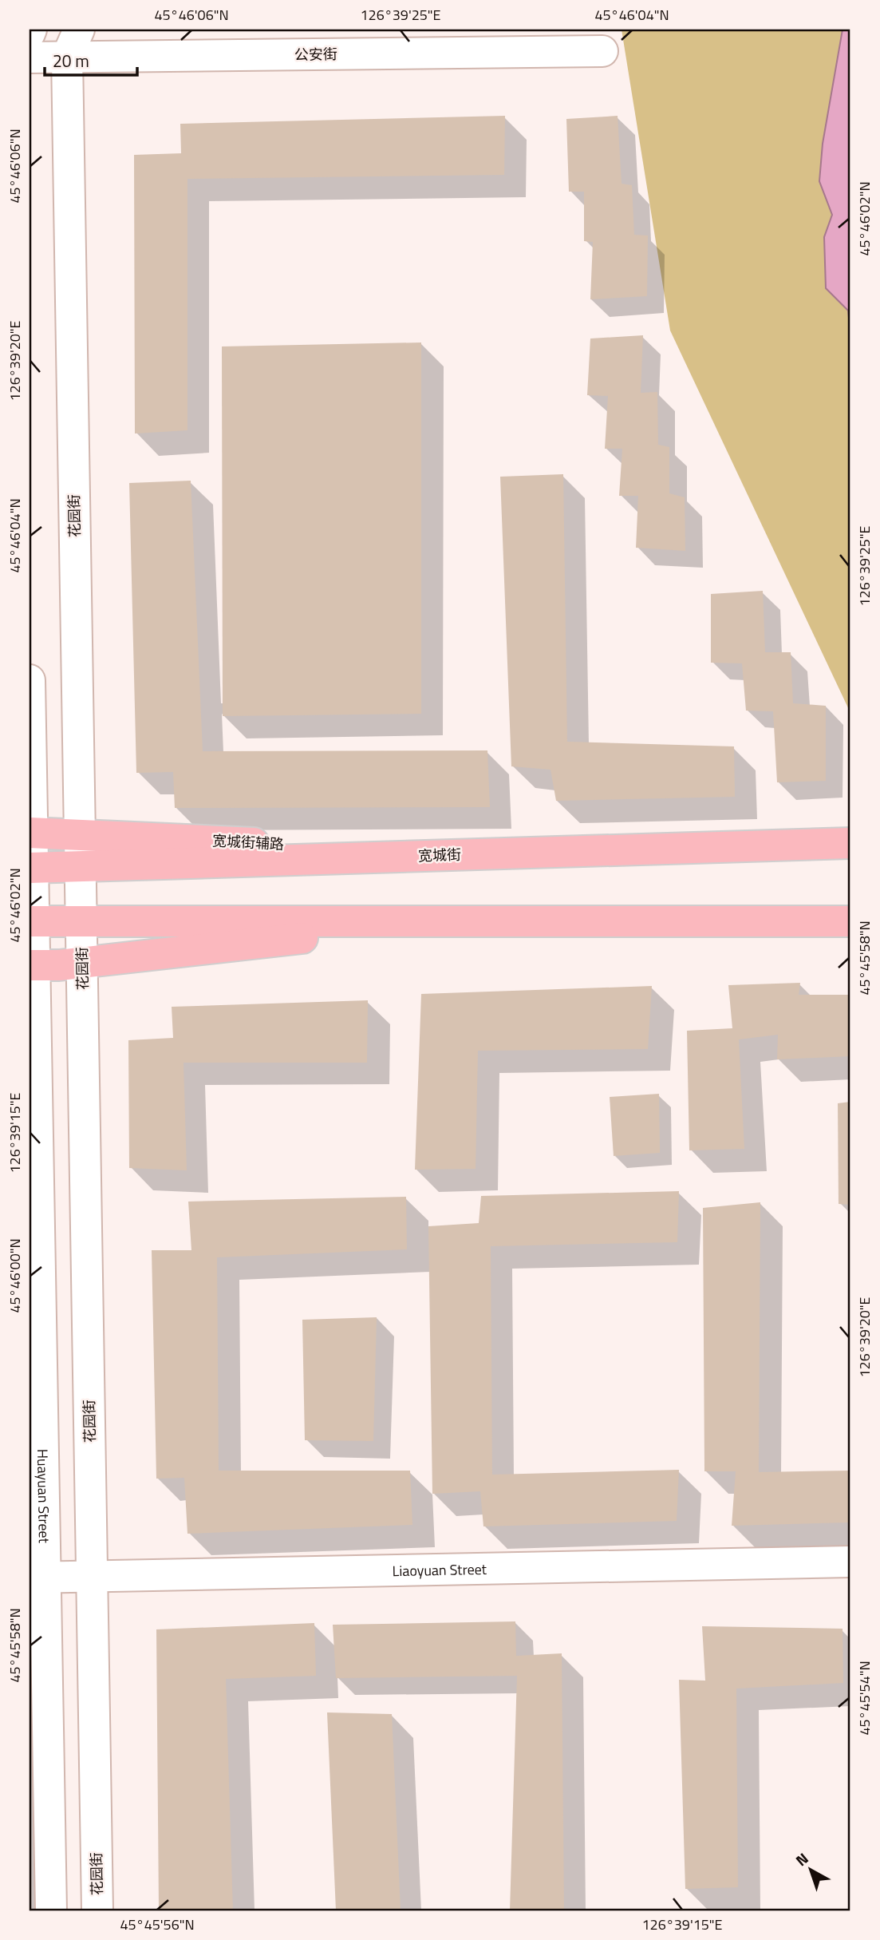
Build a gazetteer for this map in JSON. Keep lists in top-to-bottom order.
{
  "streets": {
    "highway": ["宽城街辅路", "宽城街"],
    "main road": [
      "公安街",
      "花园街",
      "Huayuan Street",
      "Liaoyuan Street"
    ]
  },
  "crossings": [
    ["公安街", "花园街"],
    ["花园街", "宽城街辅路"],
    ["花园街", "宽城街"],
    ["花园街", "Liaoyuan Street"],
    ["宽城街辅路", "宽城街"],
    ["宽城街辅路", "Huayuan Street"],
    ["宽城街", "Huayuan Street"],
    ["Huayuan Street", "Liaoyuan Street"]
  ],
  "scale_bar": "20 m",
  "north": "top left",
  "coordinates": [
    "45°46'06\"N",
    "126°39'25\"E",
    "45°46'04\"N",
    "45°46'02\"N",
    "126°39'20\"E",
    "45°45'58\"N",
    "126°39'15\"E",
    "45°46'00\"N",
    "45°45'54\"N",
    "45°45'56\"N"
  ]
}
